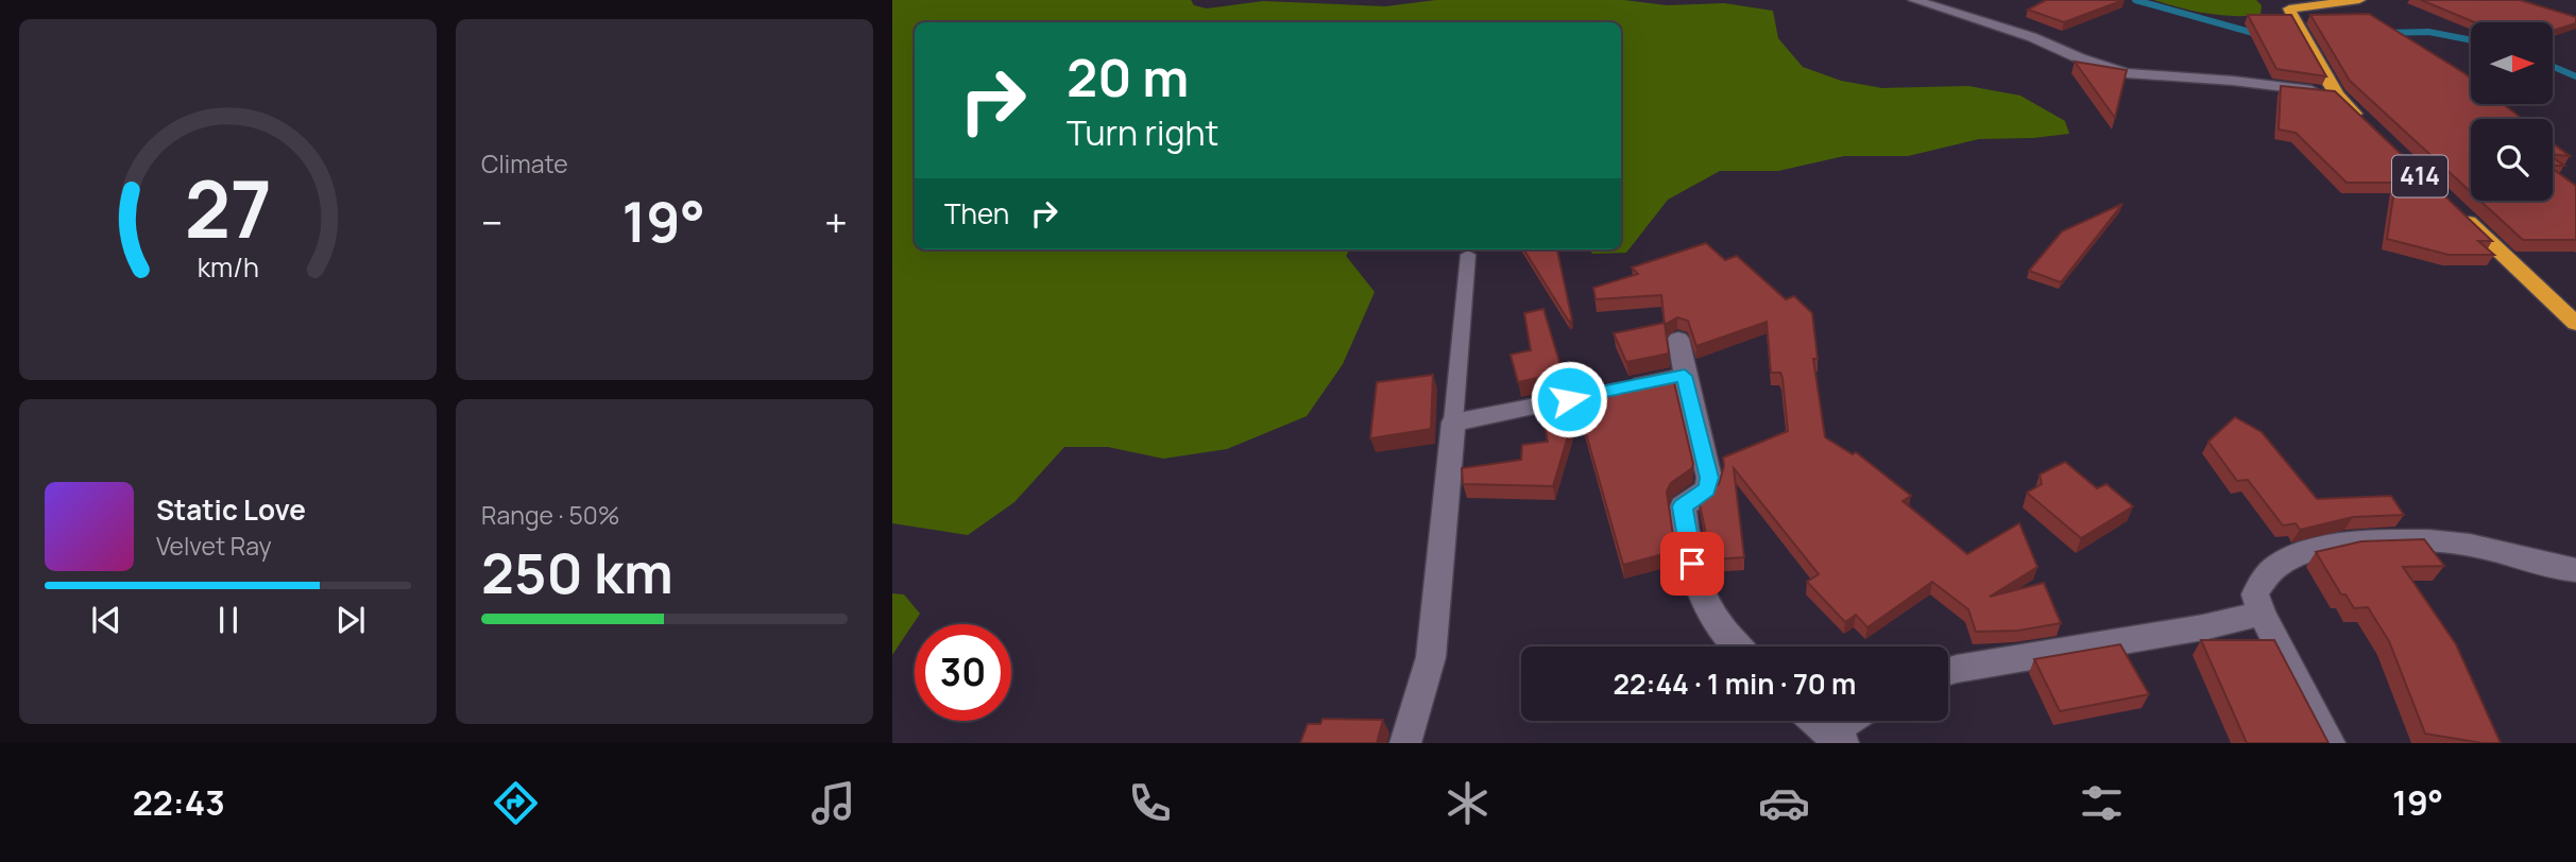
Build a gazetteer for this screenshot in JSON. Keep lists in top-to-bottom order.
{
  "streets": {
    "highway": ["414"]
  },
  "north": "right",
  "page": {
    "tile": [
      "Climate",
      ["Range · 50%", "250 km"]
    ],
    "turn": ["20 m", "Turn right"],
    "then": "Then",
    "heat": ["−", "19°", "+"],
    "song": ["Static Love", "Velvet Ray"],
    "limit": "30",
    "trip": "22:44 · 1 min · 70 m",
    "tabs": ["22:43", "19°"],
    "gauge": ["27", "km/h"]
  }
}
